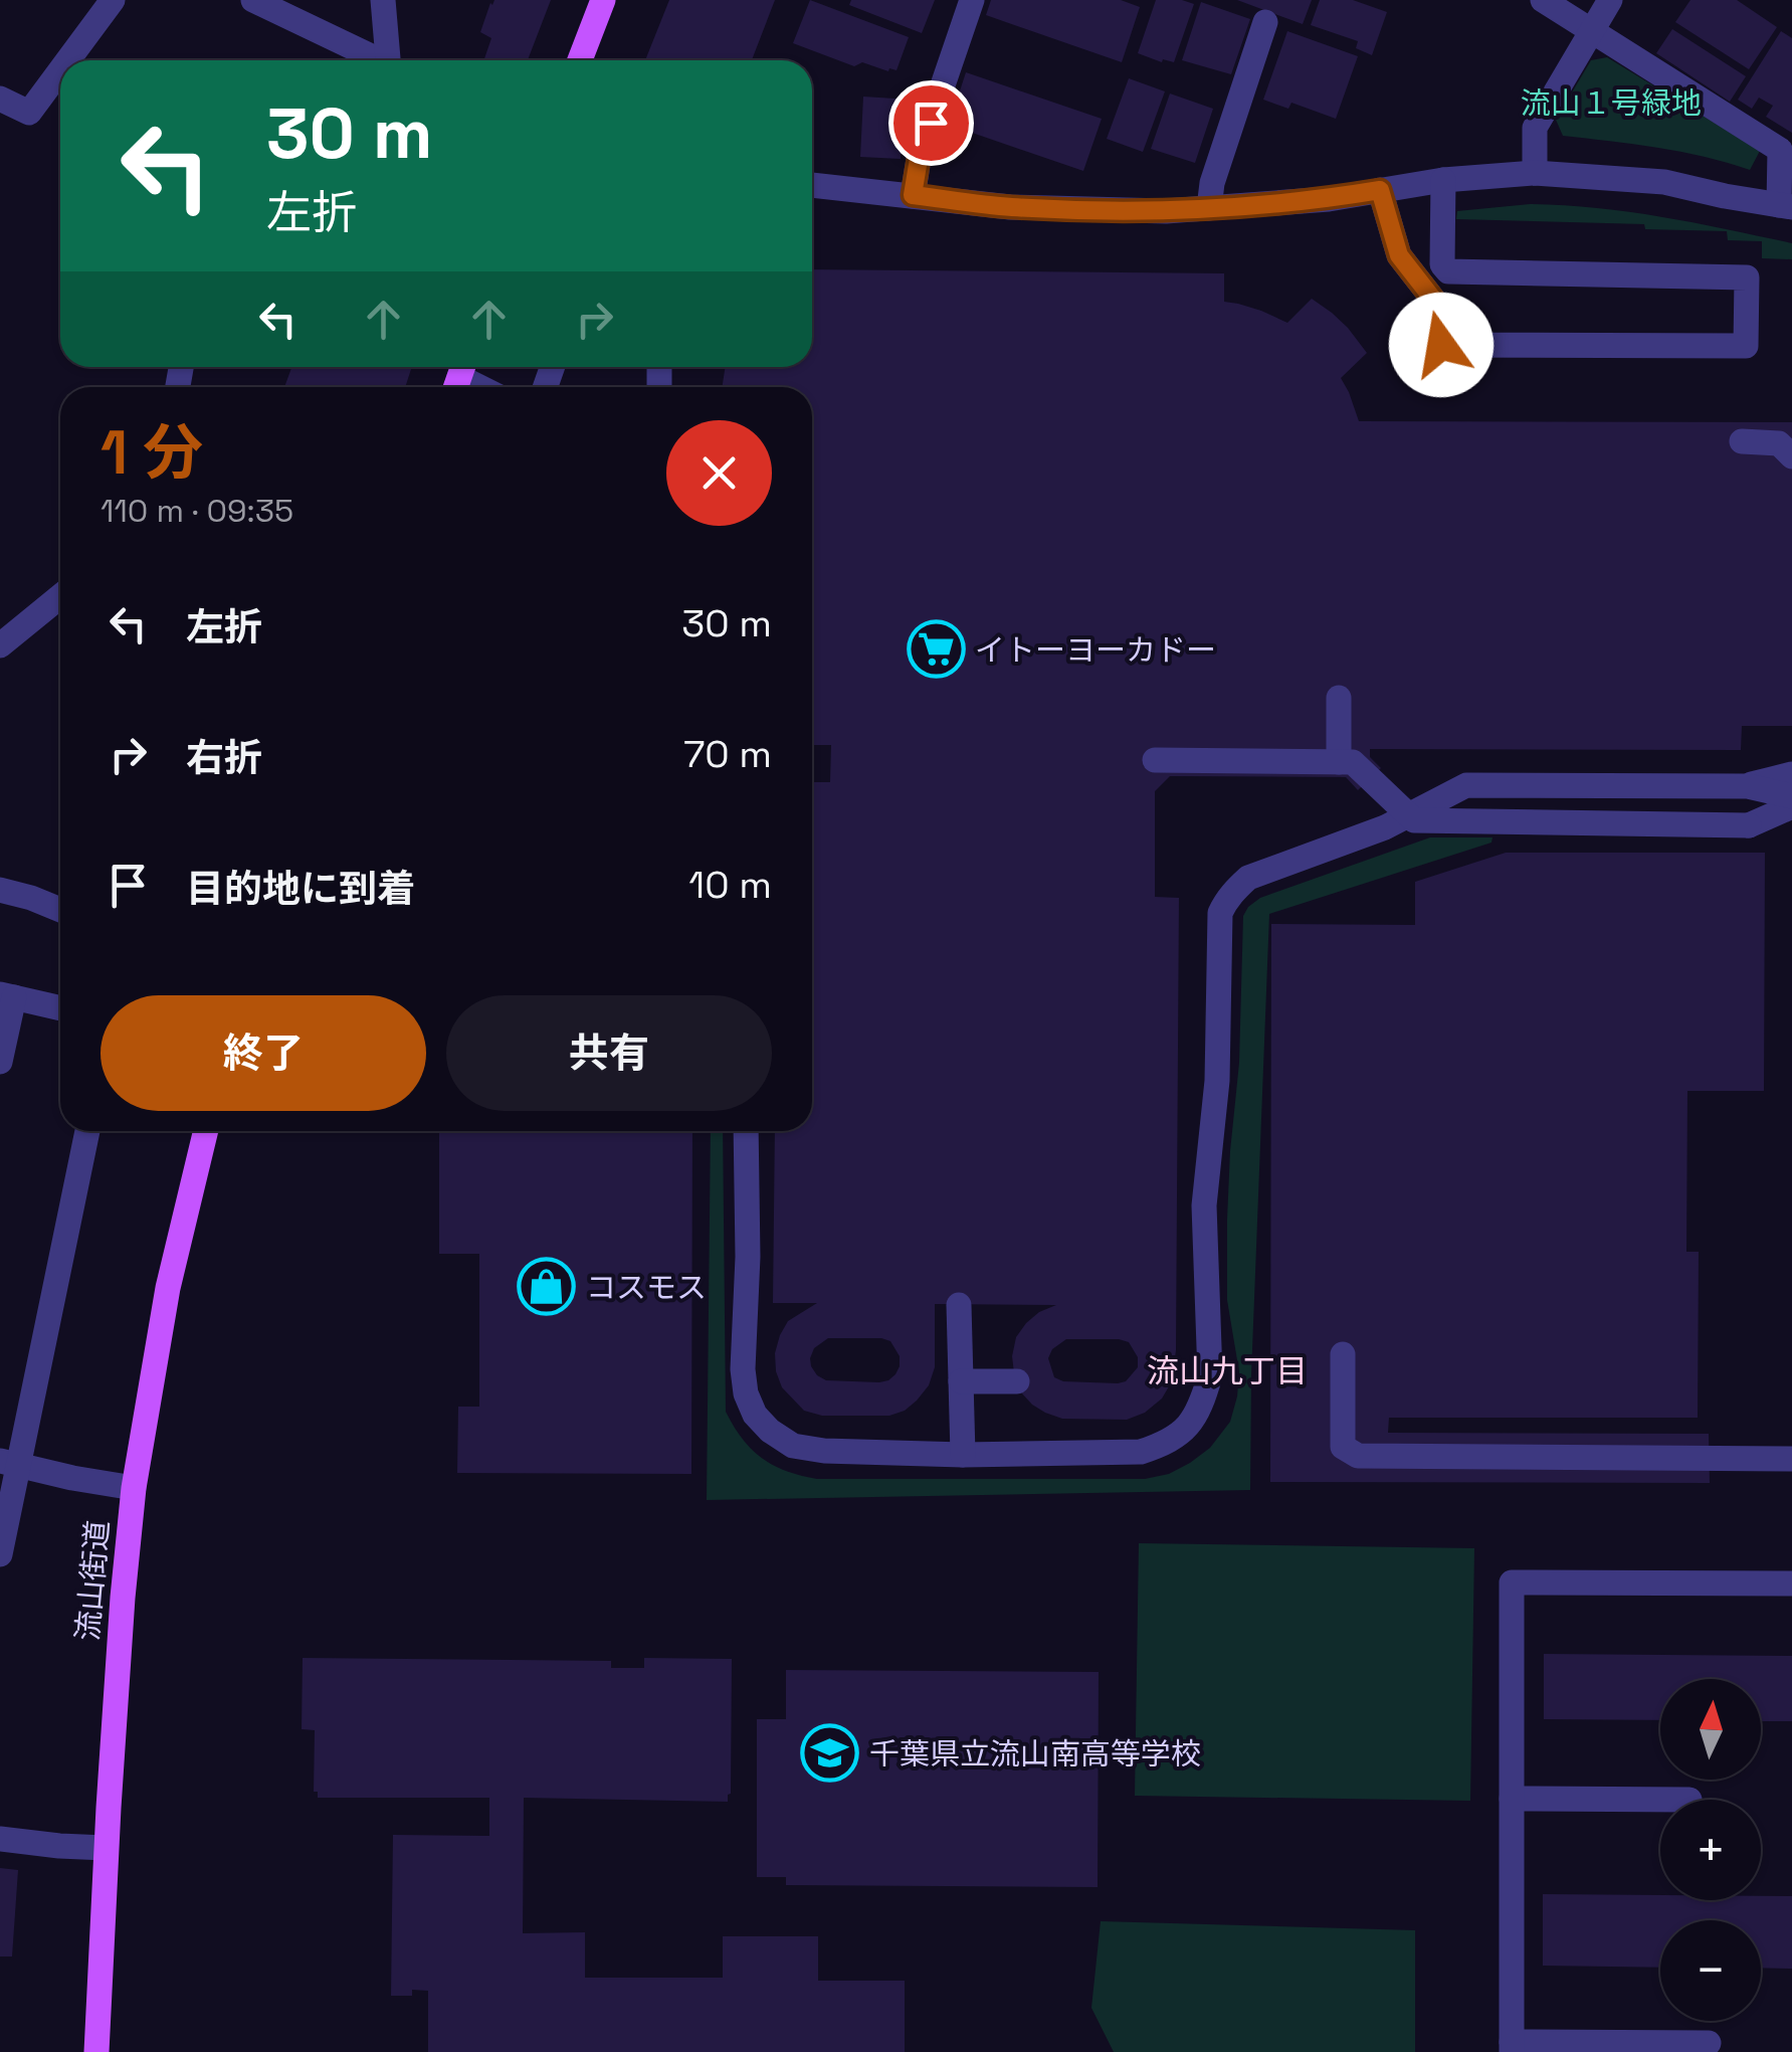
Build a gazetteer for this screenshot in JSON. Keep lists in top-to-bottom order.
{
  "streets": {
    "main road": ["流山街道"]
  },
  "districts": ["流山九丁目"],
  "parks": ["流山１号緑地"],
  "places": {
    "supermarket": ["イトーヨーカドー"],
    "shop": ["コスモス"],
    "school or university": ["千葉県立流山南高等学校"]
  },
  "north": "top",
  "page": {
    "turn": ["30 m", "左折"],
    "heading": ["1 分", "110 m · 09:35"],
    "list": [
      {
        "name": "左折",
        "value": "30 m"
      },
      {
        "name": "右折",
        "value": "70 m"
      },
      {
        "name": "目的地に到着",
        "value": "10 m"
      }
    ],
    "buttons": ["終了", "共有"],
    "map_buttons": ["+", "−"]
  }
}
